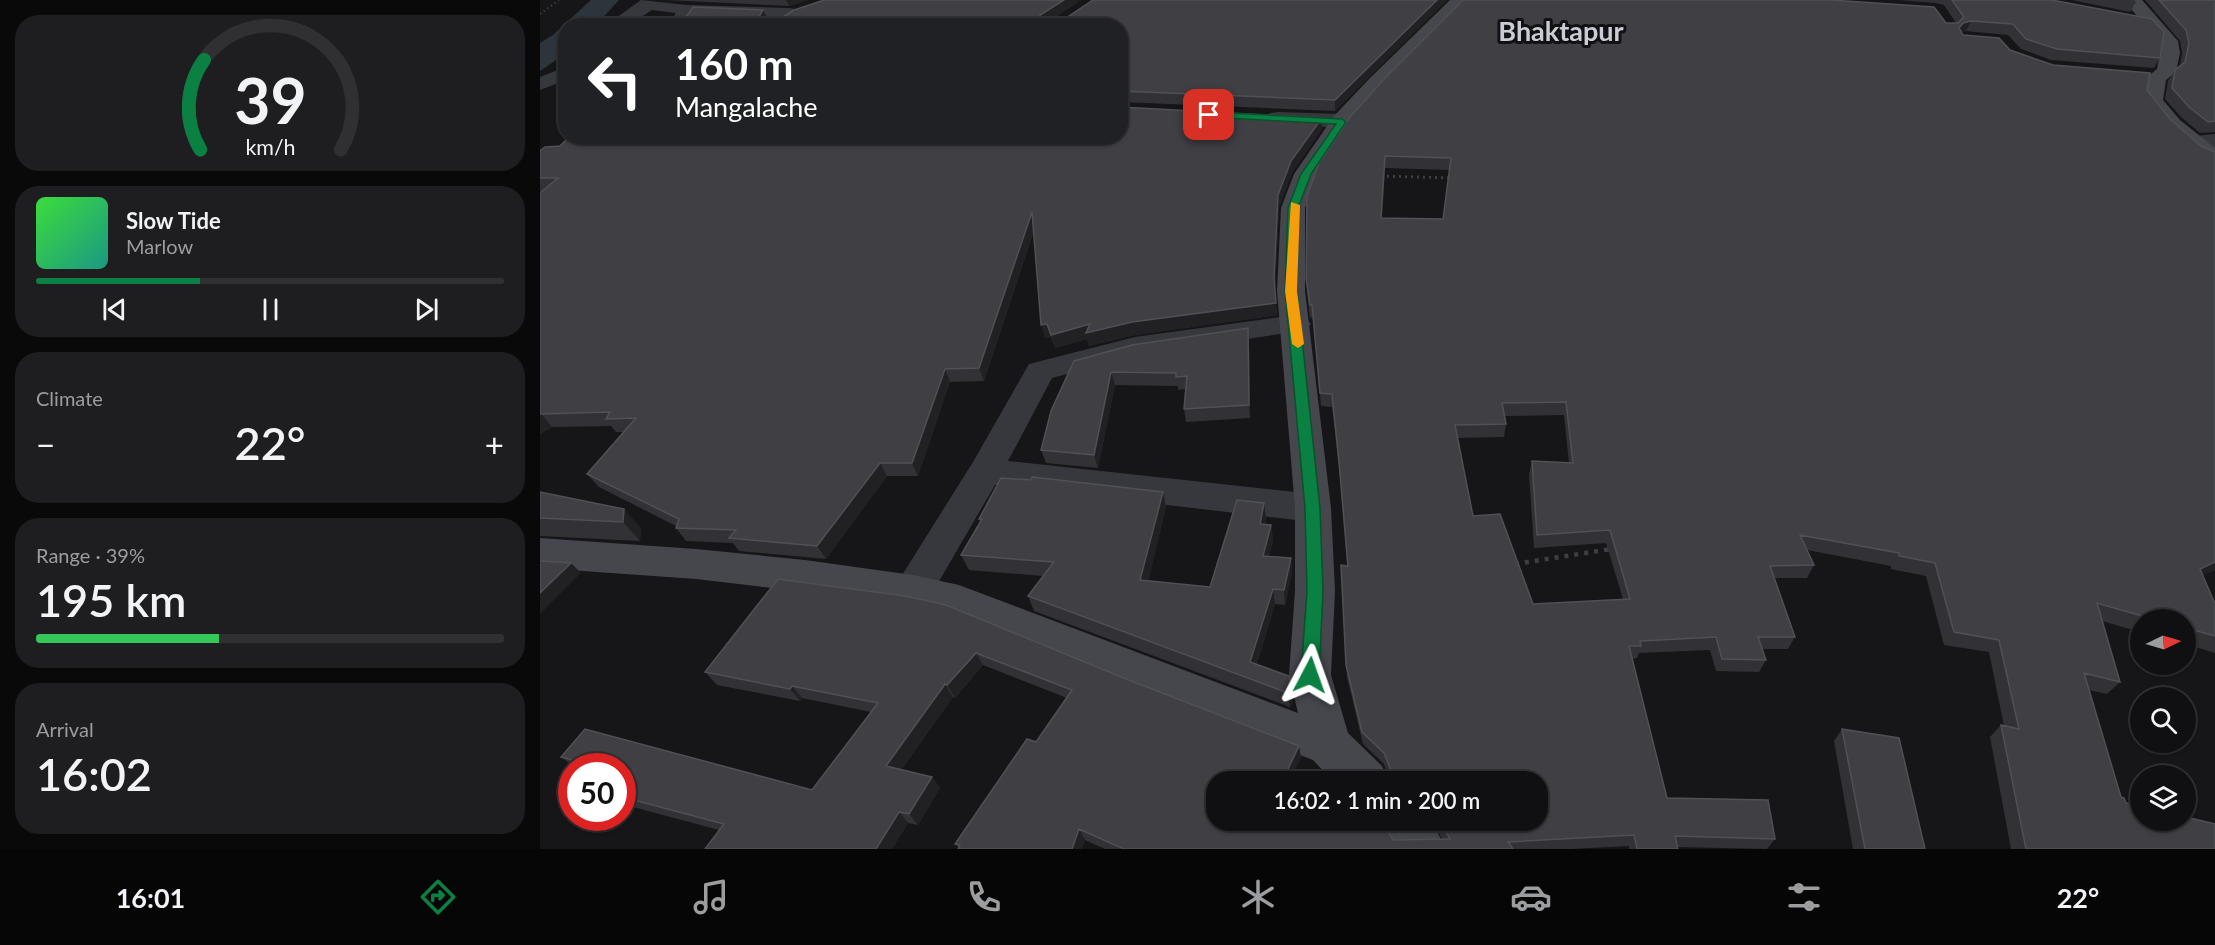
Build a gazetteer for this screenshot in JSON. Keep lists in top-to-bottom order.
{
  "districts": ["Bhaktapur"],
  "north": "right",
  "page": {
    "turn": ["160 m", "Mangalache"],
    "song": ["Slow Tide", "Marlow"],
    "tile": [
      "Climate",
      ["Range · 39%", "195 km"],
      ["Arrival", "16:02"]
    ],
    "heat": ["−", "22°", "+"],
    "limit": "50",
    "trip": "16:02 · 1 min · 200 m",
    "tabs": ["16:01", "22°"],
    "gauge": ["39", "km/h"]
  }
}
